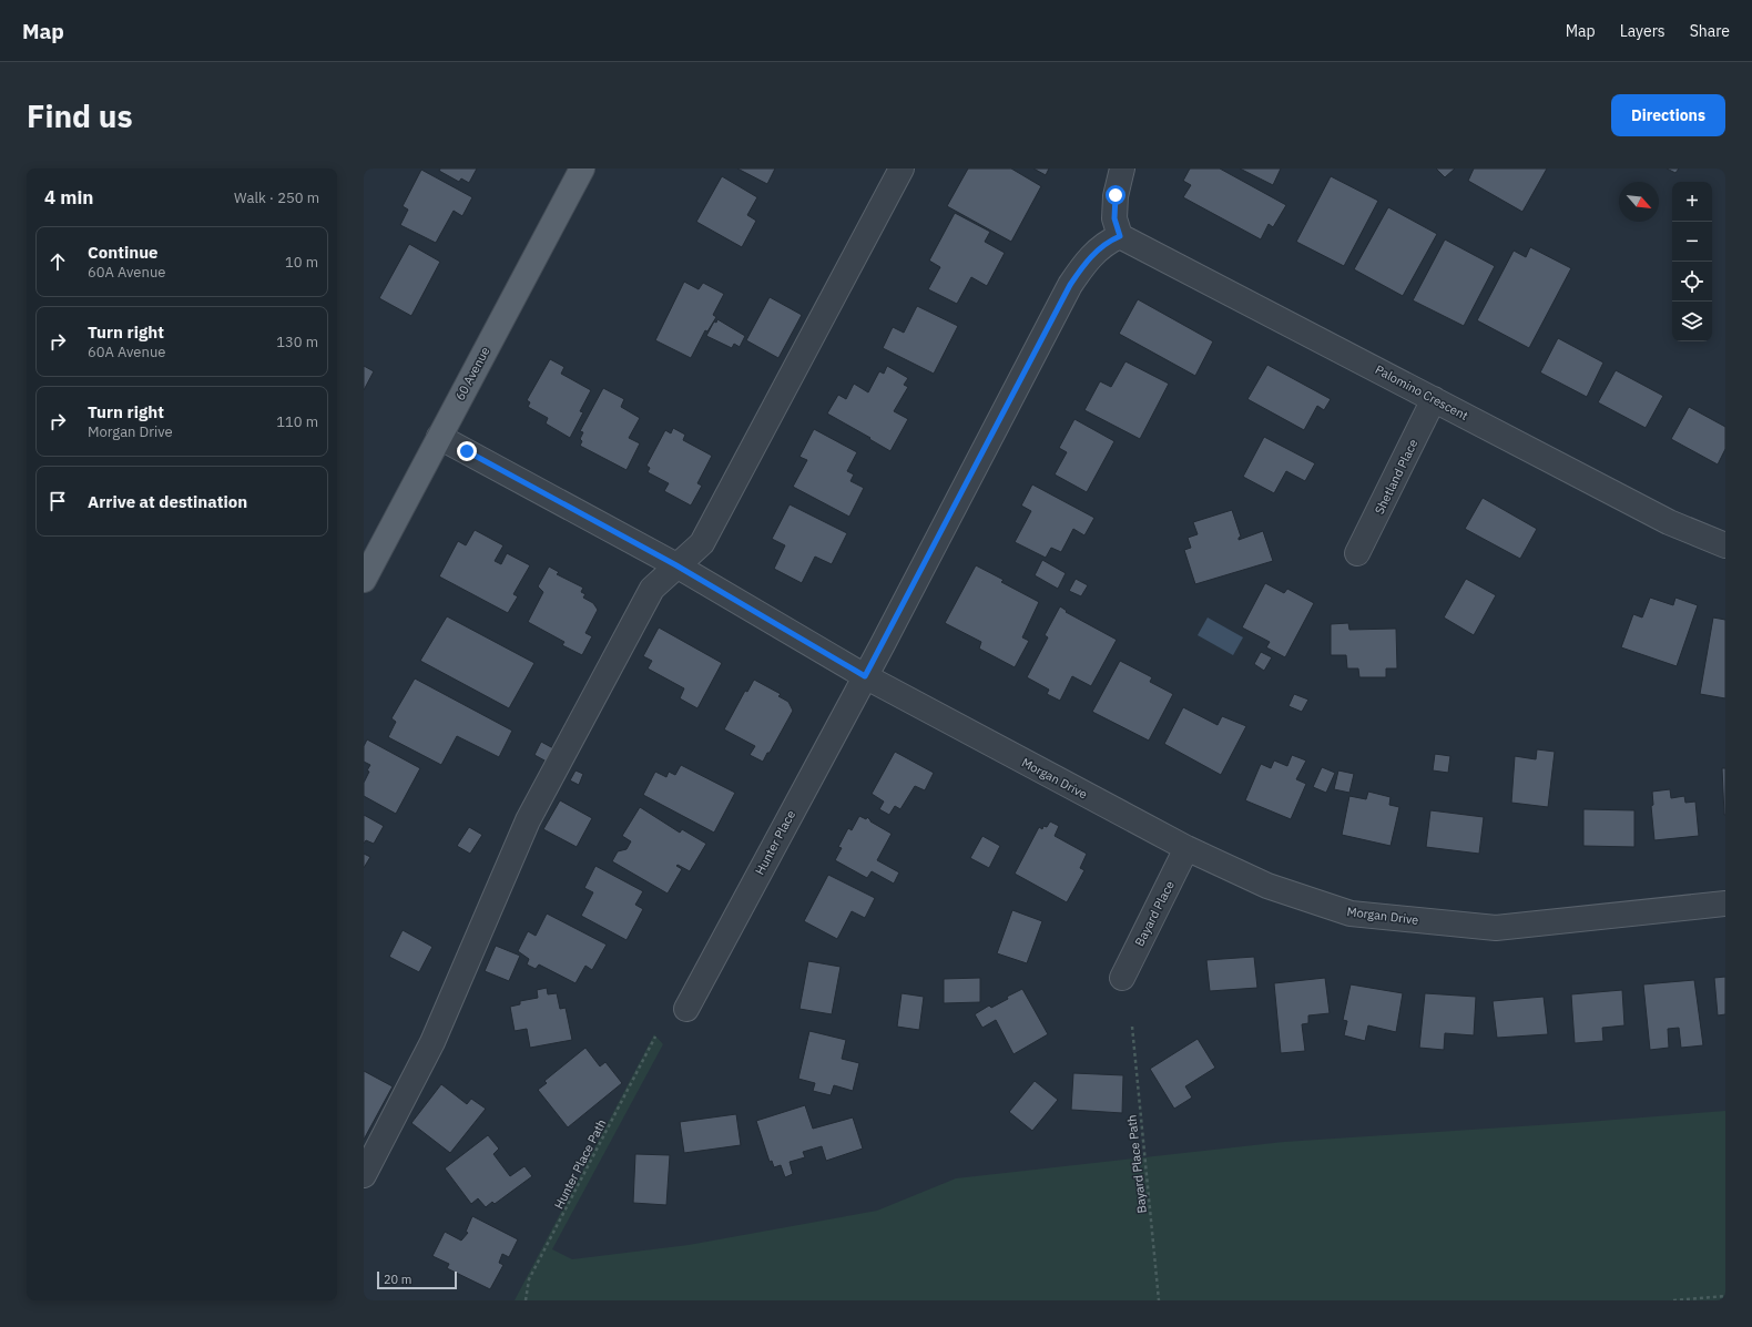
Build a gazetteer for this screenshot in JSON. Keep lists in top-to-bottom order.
{
  "streets": {
    "main road": ["60 Avenue"],
    "street": [
      "Palomino Crescent",
      "Shetland Place",
      "Morgan Drive",
      "Hunter Place",
      "Bayard Place"
    ],
    "path": ["Hunter Place Path", "Bayard Place Path"]
  },
  "crossings": [
    ["60 Avenue", "Morgan Drive"],
    ["Palomino Crescent", "Shetland Place"],
    ["Palomino Crescent", "Hunter Place"],
    ["Morgan Drive", "Hunter Place"],
    ["Morgan Drive", "Bayard Place"]
  ],
  "scale_bar": "20 m",
  "north": "bottom right",
  "page": {
    "header": "Map",
    "nav": ["Map", "Layers", "Share"],
    "buttons": "Directions",
    "title": "Find us",
    "heading": ["4 min", "Walk · 250 m"],
    "map_buttons": ["+", "−"],
    "list": [
      ["Continue", "60A Avenue", "10 m"],
      ["Turn right", "60A Avenue", "130 m"],
      ["Turn right", "Morgan Drive", "110 m"],
      "Arrive at destination"
    ],
    "scale": "20 m"
  }
}
